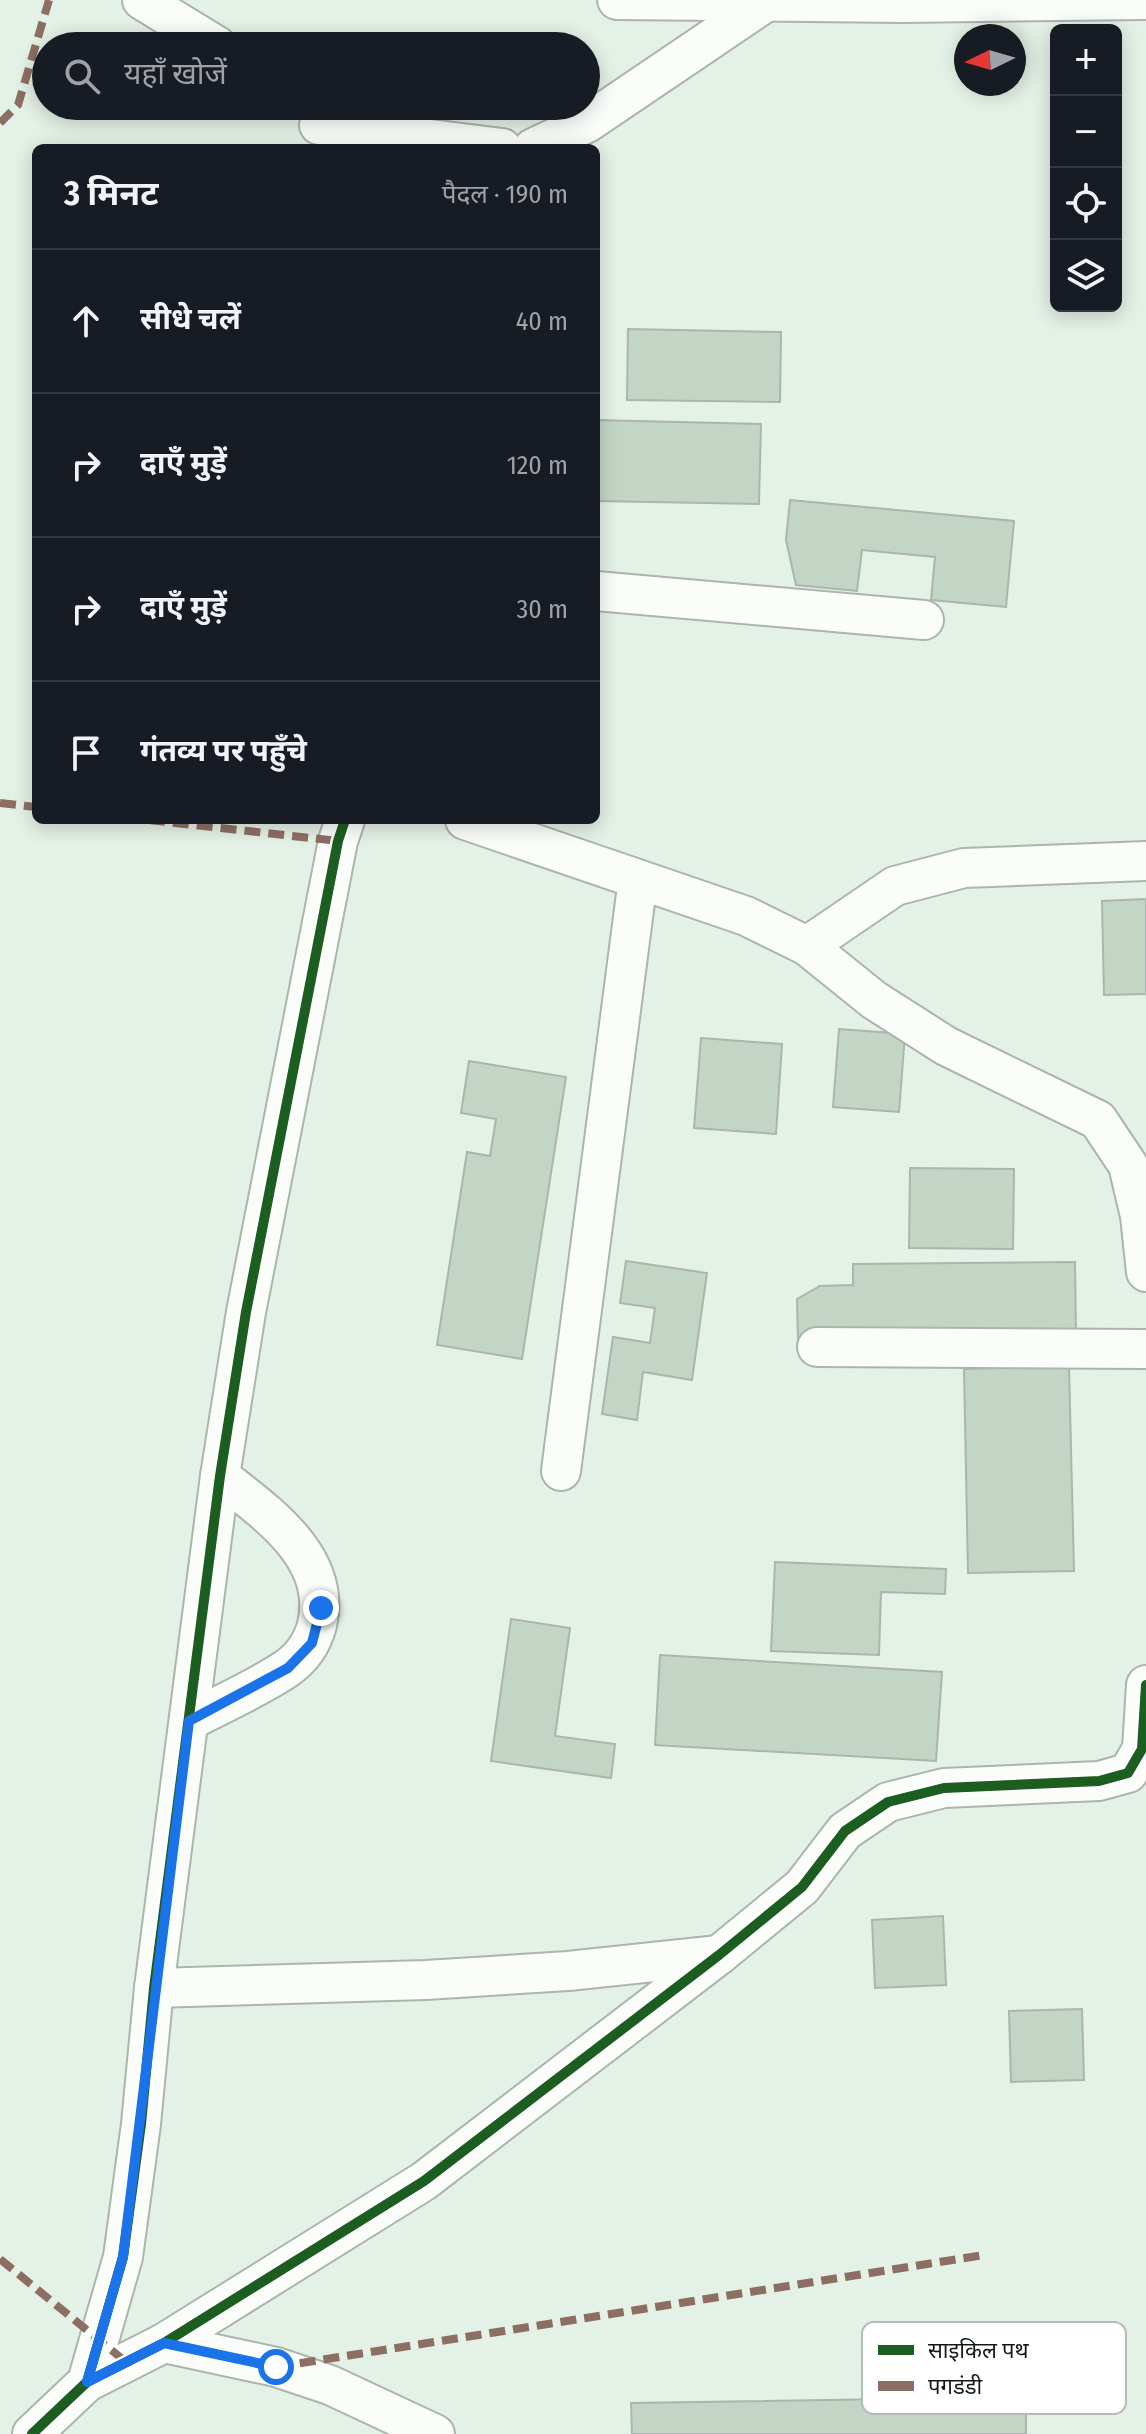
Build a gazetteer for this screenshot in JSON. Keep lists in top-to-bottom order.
{
  "legend": ["साइकिल पथ", "पगडंडी"],
  "north": "left",
  "page": {
    "map_buttons": ["+", "−"],
    "search": "यहाँ खोजें",
    "heading": ["3 मिनट", "पैदल · 190 m"],
    "list": [
      ["सीधे चलें", "40 m"],
      ["दाएँ मुड़ें", "120 m"],
      ["दाएँ मुड़ें", "30 m"],
      "गंतव्य पर पहुँचे"
    ]
  }
}
